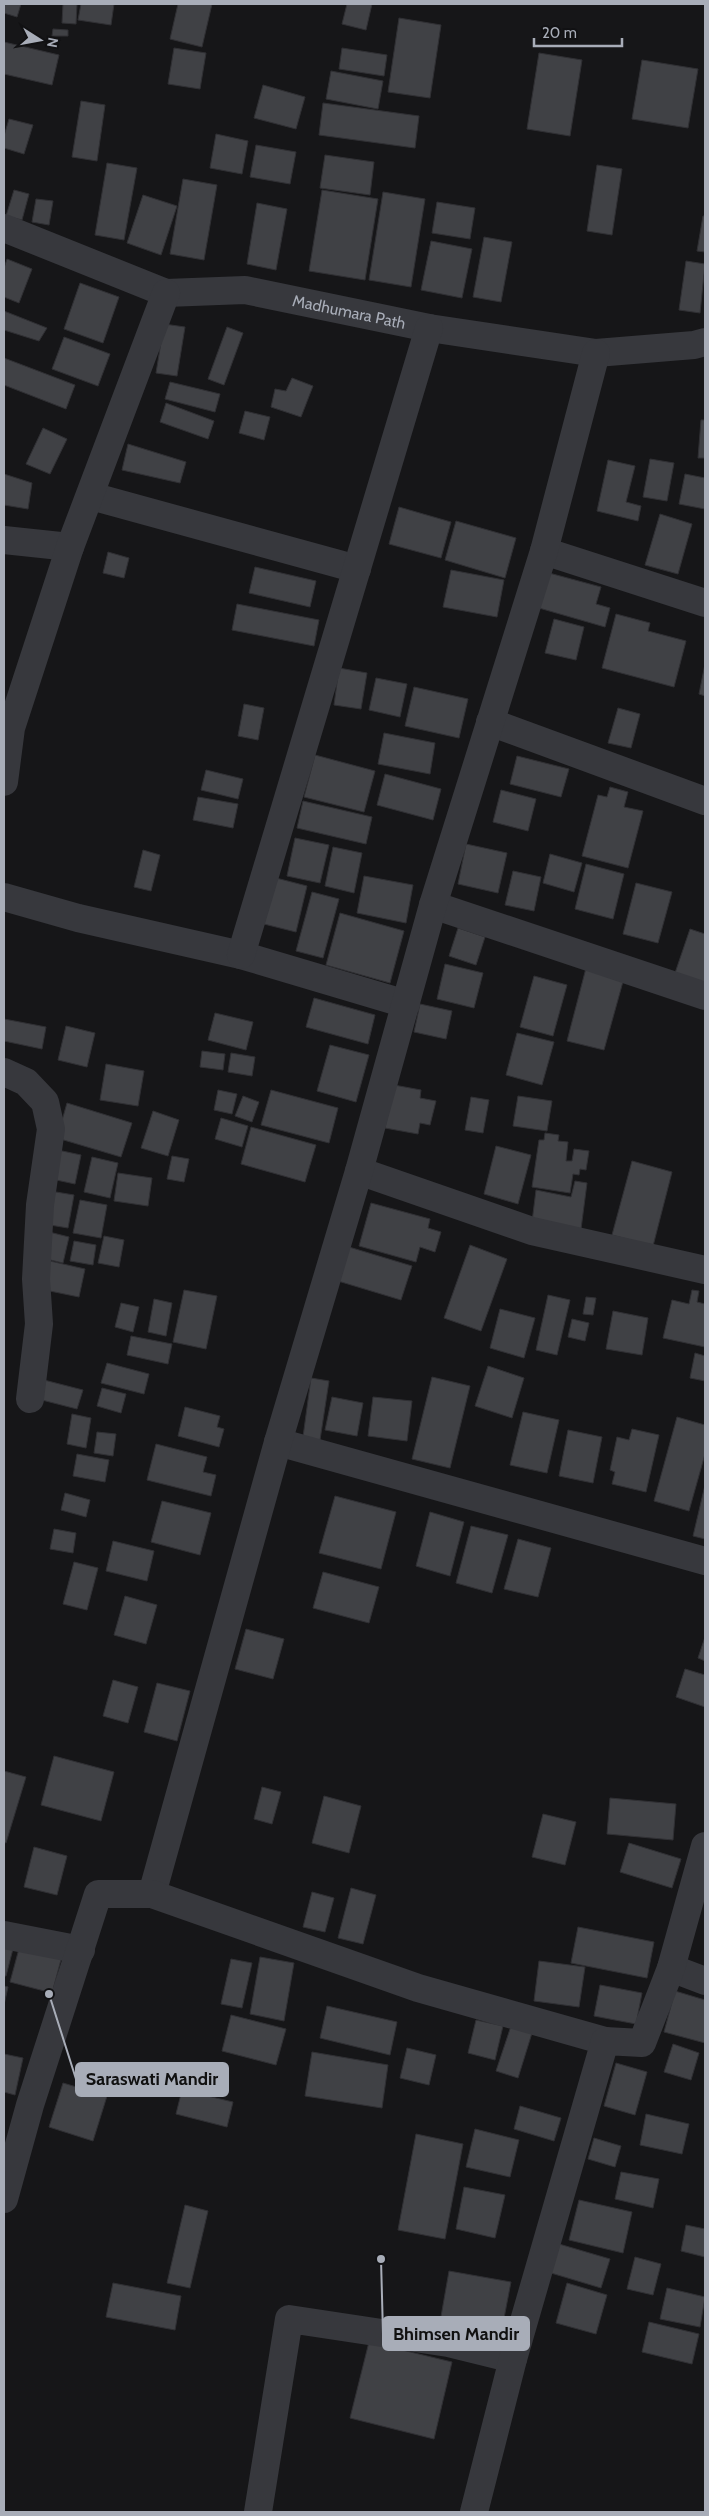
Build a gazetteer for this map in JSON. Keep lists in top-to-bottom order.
{
  "streets": {
    "street": ["Madhumara Path"]
  },
  "places": ["Saraswati Mandir", "Bhimsen Mandir"],
  "scale_bar": "20 m",
  "north": "right"
}
